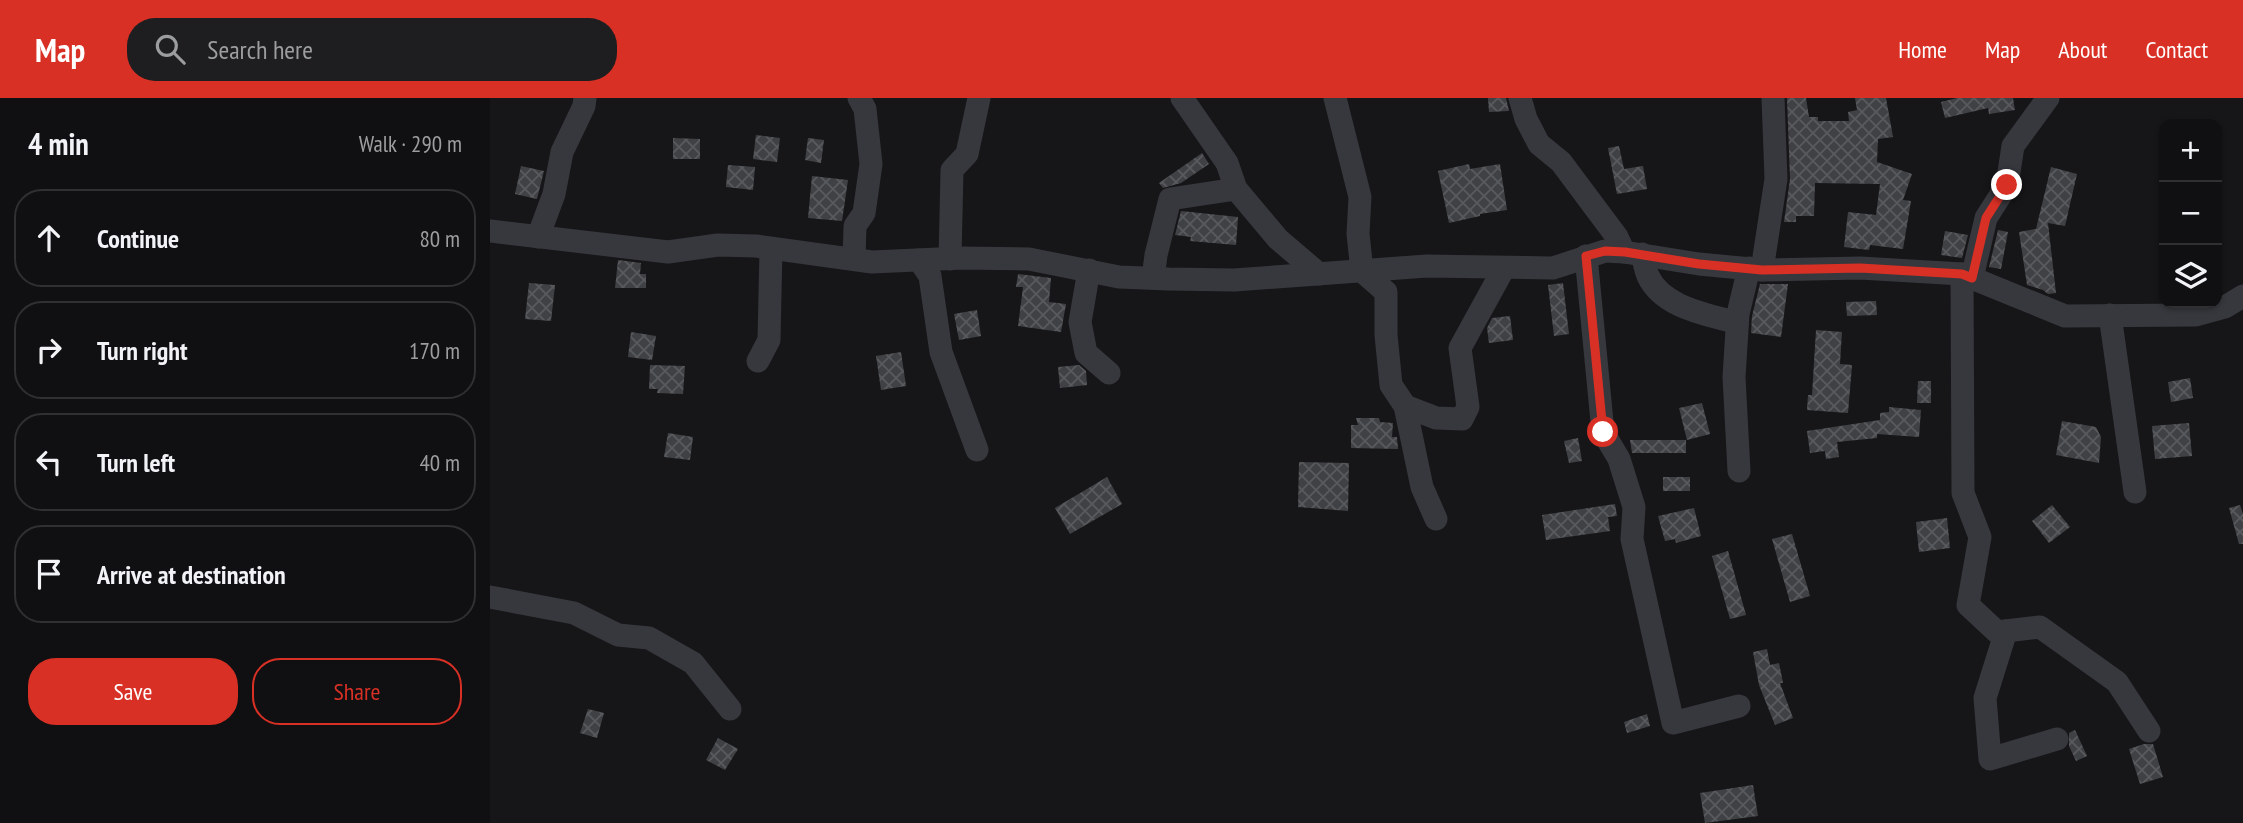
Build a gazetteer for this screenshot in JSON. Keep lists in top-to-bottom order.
{
  "page": {
    "header": "Map",
    "search": "Search here",
    "nav": [
      "Home",
      "Map",
      "About",
      "Contact"
    ],
    "heading": ["4 min", "Walk · 290 m"],
    "map_buttons": ["+", "−"],
    "list": [
      ["Continue", "80 m"],
      ["Turn right", "170 m"],
      ["Turn left", "40 m"],
      "Arrive at destination"
    ],
    "buttons": ["Save", "Share"]
  }
}
